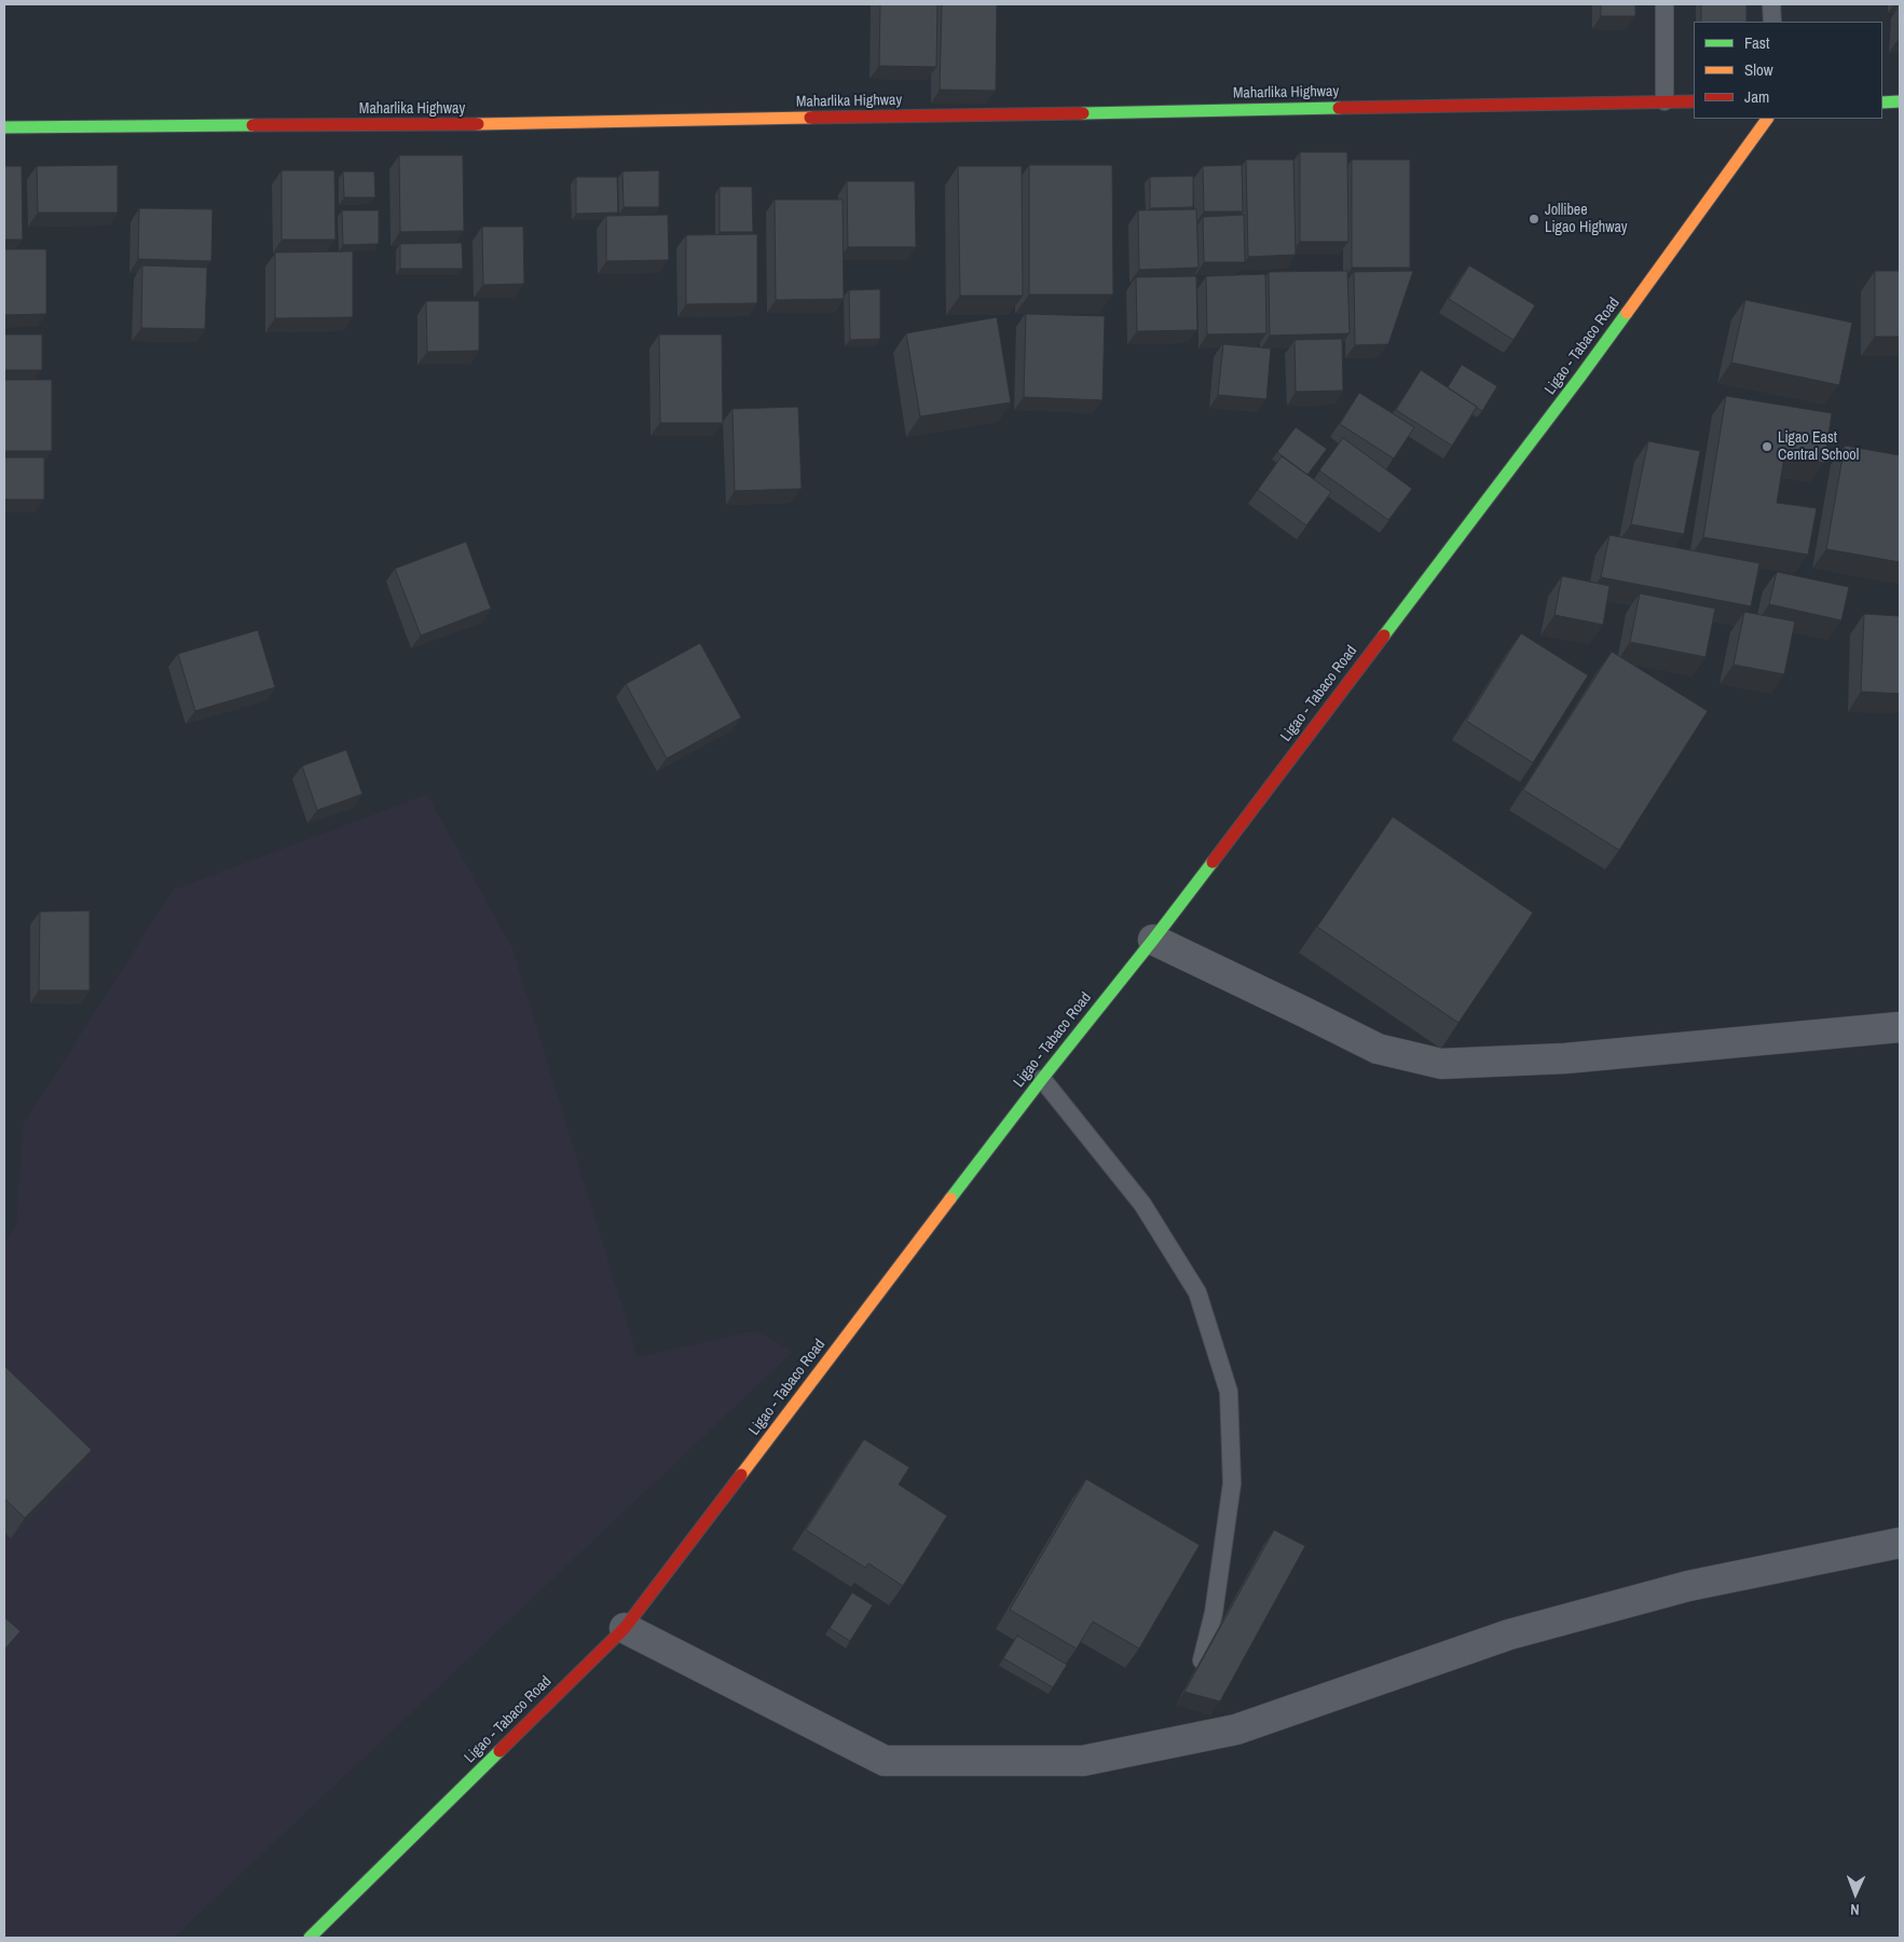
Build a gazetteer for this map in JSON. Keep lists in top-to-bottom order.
{
  "streets": {
    "main road": ["Maharlika Highway", "Ligao - Tabaco Road"]
  },
  "places": ["Jollibee Ligao Highway", "Ligao East Central School"],
  "legend": ["Fast", "Slow", "Jam"],
  "north": "bottom"
}
